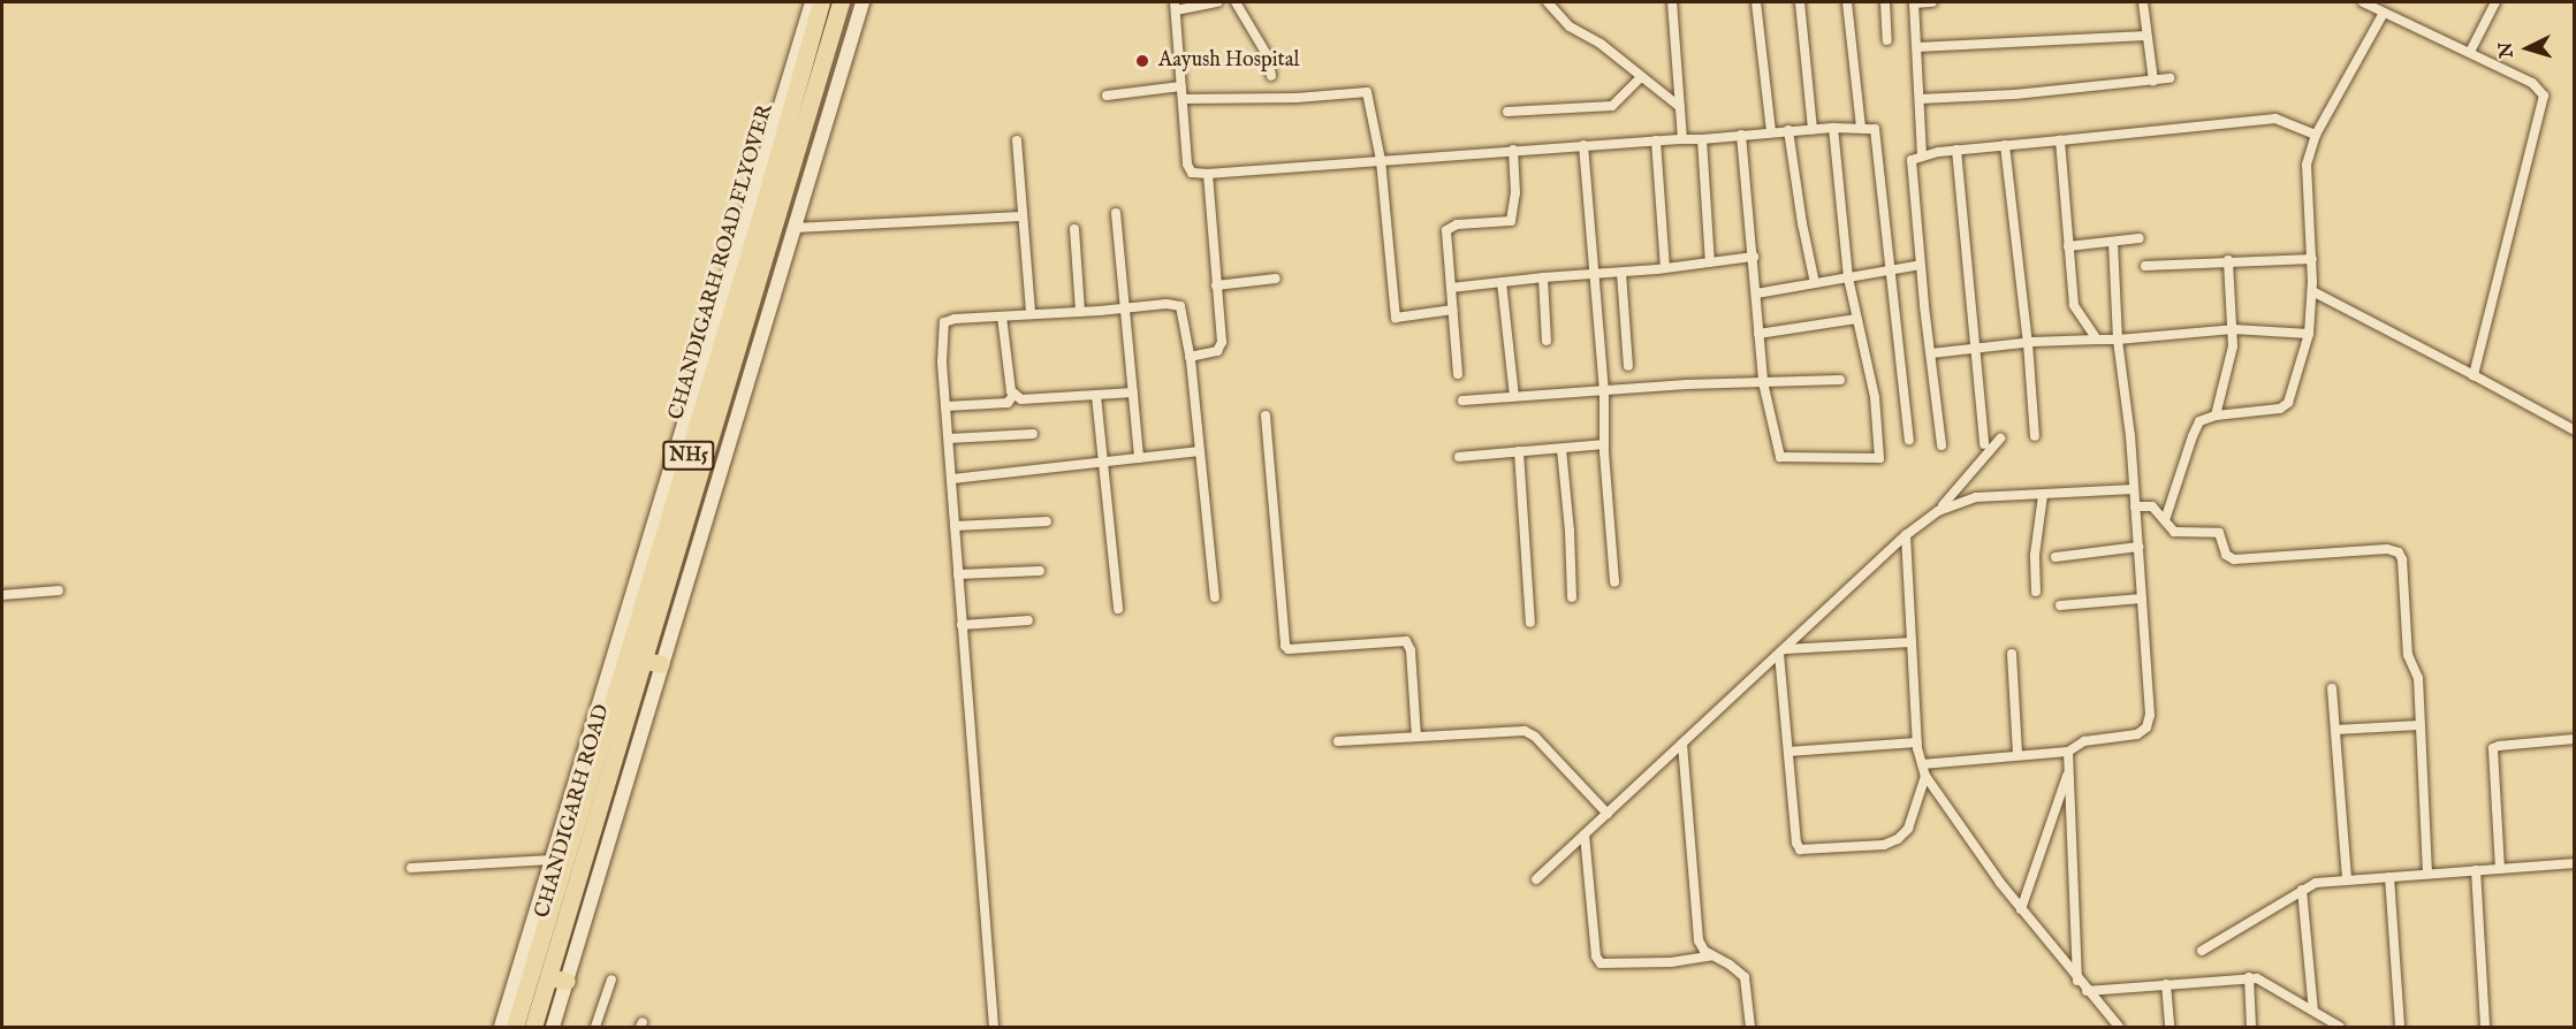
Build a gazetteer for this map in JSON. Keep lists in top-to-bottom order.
{
  "streets": {
    "highway": ["CHANDIGARH ROAD FLYOVER", "NH5", "CHANDIGARH ROAD"]
  },
  "crossings": [
    ["CHANDIGARH ROAD FLYOVER", "NH5"],
    ["CHANDIGARH ROAD FLYOVER", "CHANDIGARH ROAD"],
    ["NH5", "CHANDIGARH ROAD"]
  ],
  "places": ["Aayush Hospital"],
  "north": "left"
}
